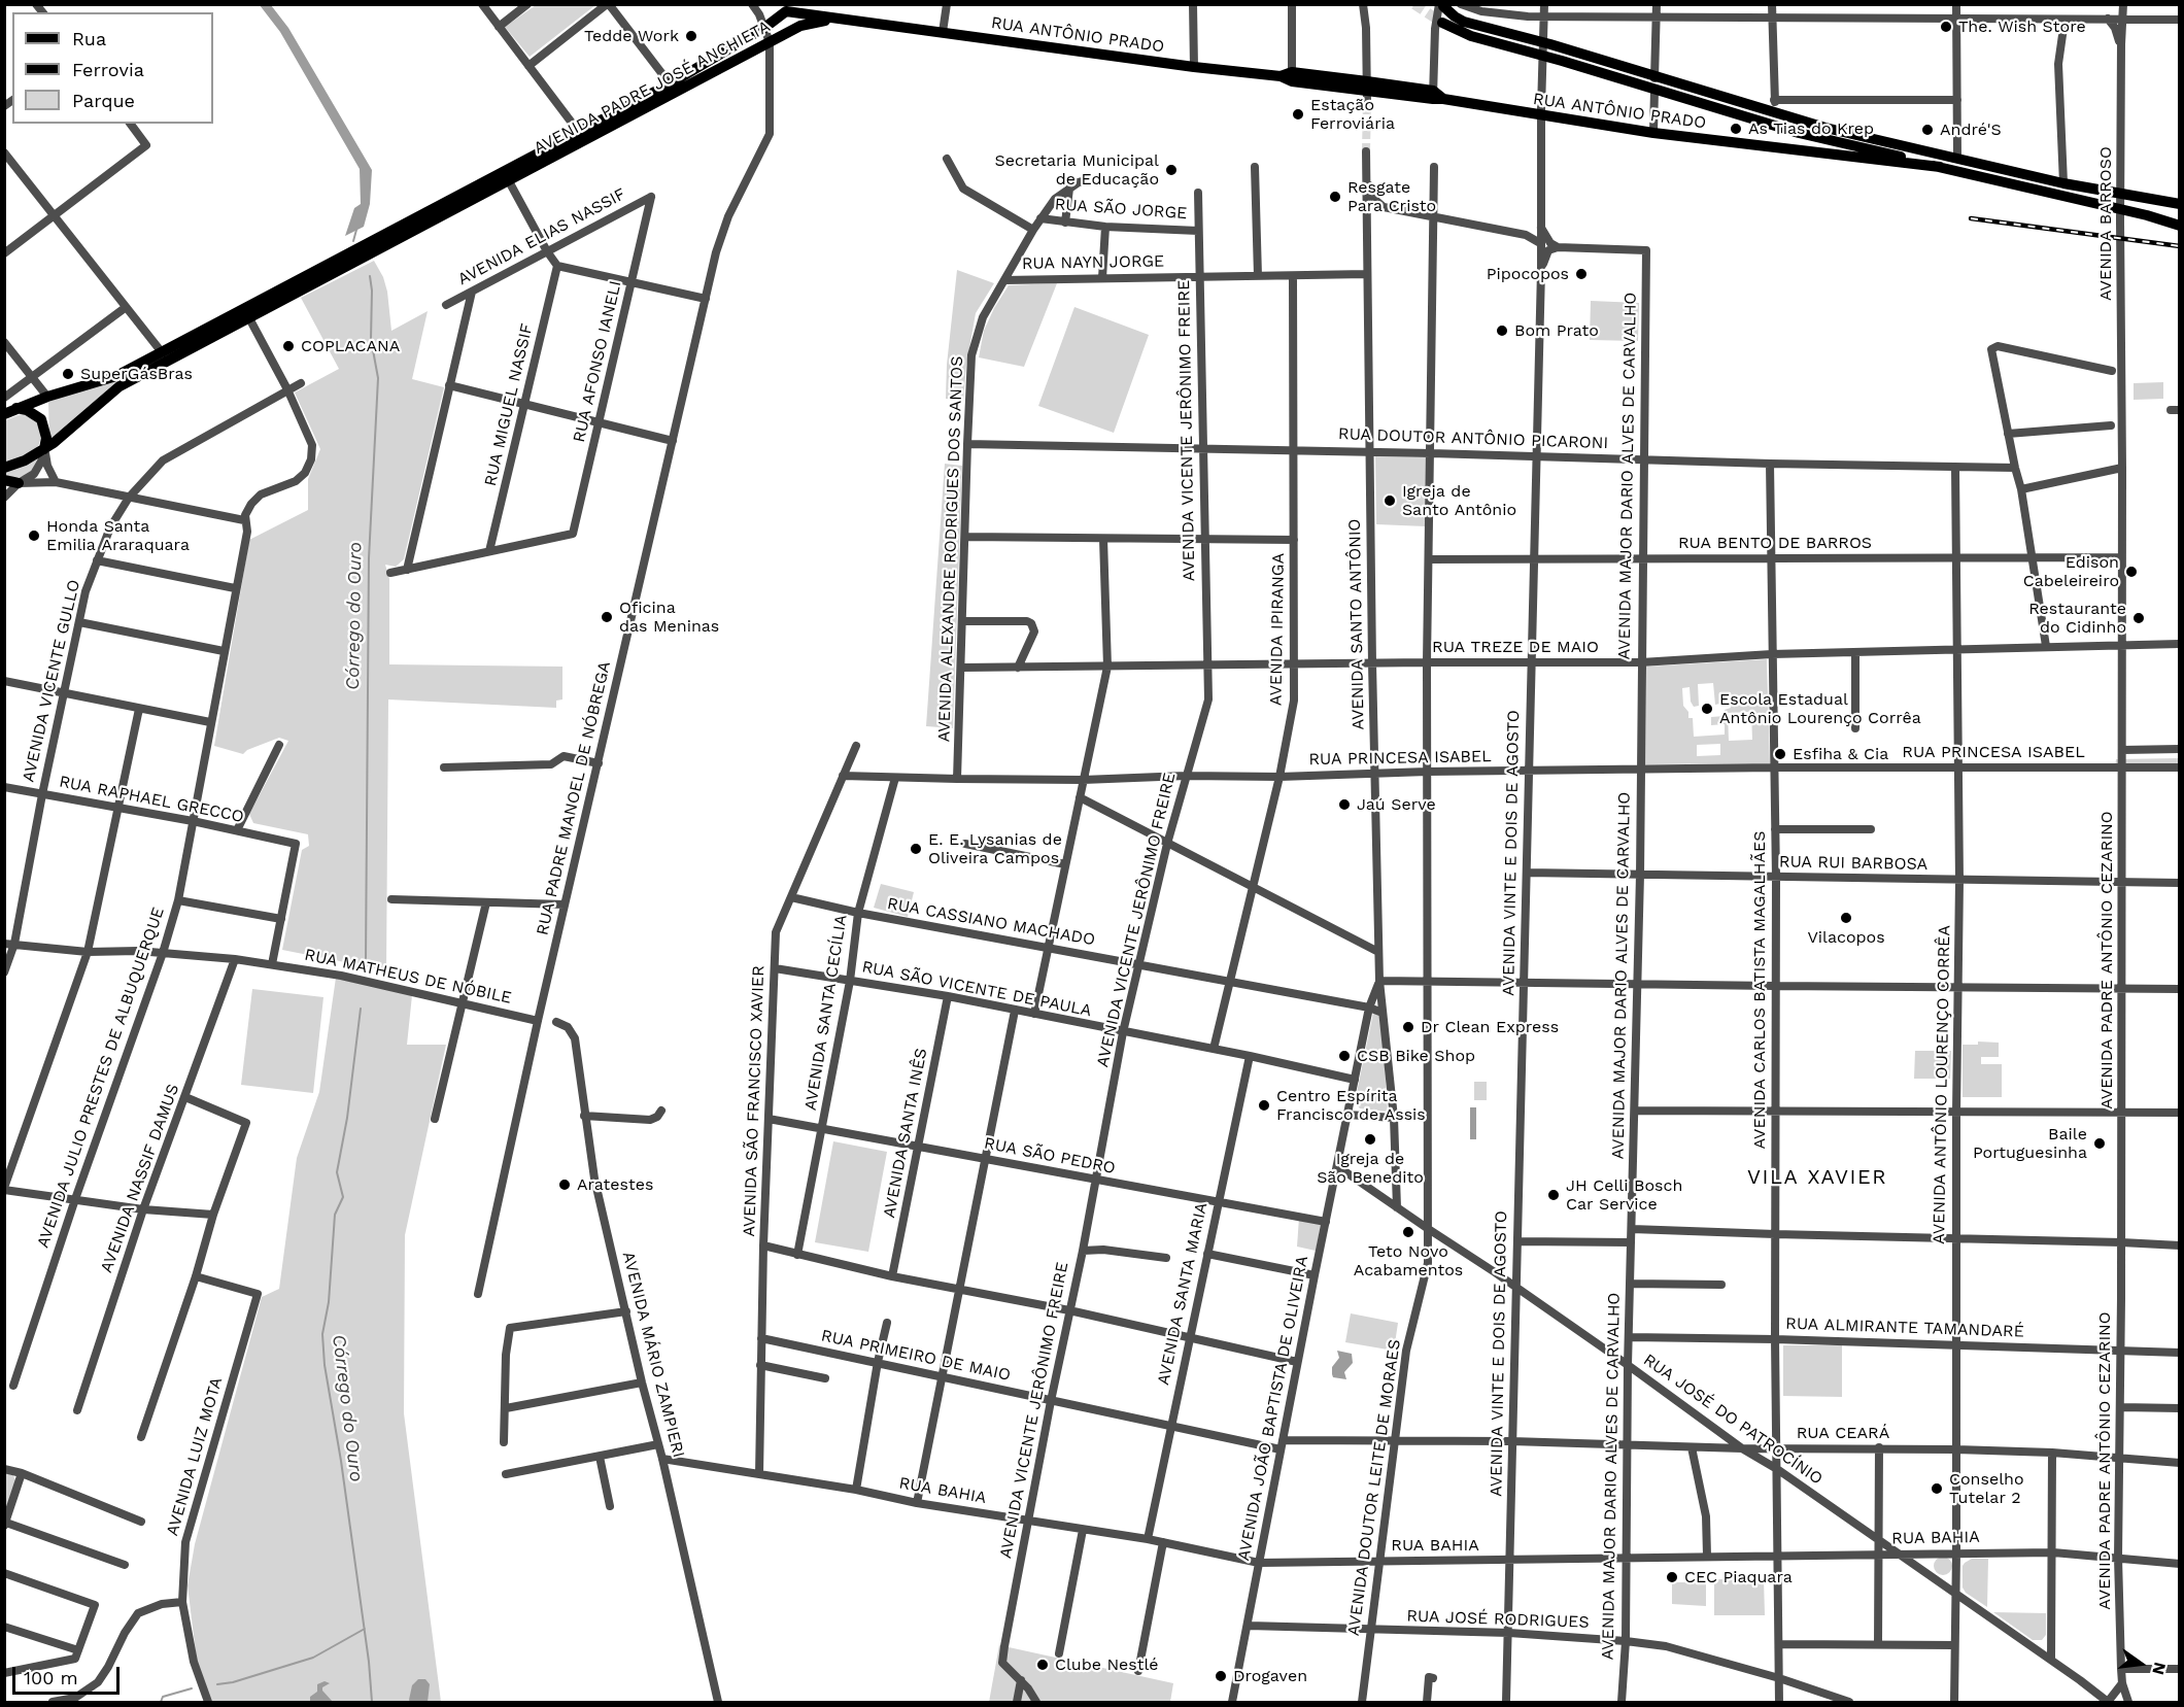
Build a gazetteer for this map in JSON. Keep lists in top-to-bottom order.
{
  "streets": {
    "main road": ["RUA ANTÔNIO PRADO", "AVENIDA PADRE JOSÉ ANCHIETA"],
    "street": [
      "RUA SÃO JORGE",
      "AVENIDA BARROSO",
      "AVENIDA ELIAS NASSIF",
      "RUA NAYN JORGE",
      "RUA AFONSO IANELI",
      "RUA MIGUEL NASSIF",
      "AVENIDA VICENTE JERÔNIMO FREIRE",
      "RUA DOUTOR ANTÔNIO PICARONI",
      "AVENIDA MAJOR DARIO ALVES DE CARVALHO",
      "RUA BENTO DE BARROS",
      "AVENIDA ALEXANDRE RODRIGUES DOS SANTOS",
      "AVENIDA SANTO ANTÔNIO",
      "AVENIDA IPIRANGA",
      "RUA TREZE DE MAIO",
      "AVENIDA VICENTE GULLO",
      "RUA PRINCESA ISABEL",
      "RUA PADRE MANOEL DE NÓBREGA",
      "RUA RAPHAEL GRECCO",
      "AVENIDA VINTE E DOIS DE AGOSTO",
      "RUA RUI BARBOSA",
      "RUA CASSIANO MACHADO",
      "AVENIDA PADRE ANTÔNIO CEZARINO",
      "RUA MATHEUS DE NÓBILE",
      "RUA SÃO VICENTE DE PAULA",
      "AVENIDA CARLOS BATISTA MAGALHÃES",
      "AVENIDA SANTA CECÍLIA",
      "AVENIDA JULIO PRESTES DE ALBUQUERQUE",
      "AVENIDA ANTÔNIO LOURENÇO CORRÊA",
      "AVENIDA SÃO FRANCISCO XAVIER",
      "AVENIDA SANTA INÊS",
      "RUA SÃO PEDRO",
      "AVENIDA NASSIF DAMUS",
      "AVENIDA SANTA MARIA",
      "RUA ALMIRANTE TAMANDARÉ",
      "AVENIDA MÁRIO ZAMPIERI",
      "RUA PRIMEIRO DE MAIO",
      "AVENIDA JOÃO BAPTISTA DE OLIVEIRA",
      "RUA JOSÉ DO PATROCÍNIO",
      "RUA CEARÁ",
      "AVENIDA LUIZ MOTA",
      "AVENIDA DOUTOR LEITE DE MORAES",
      "RUA BAHIA",
      "RUA JOSÉ RODRIGUES"
    ]
  },
  "crossings": [
    ["RUA ANTÔNIO PRADO", "AVENIDA PADRE JOSÉ ANCHIETA"],
    ["AVENIDA PADRE JOSÉ ANCHIETA", "RUA PADRE MANOEL DE NÓBREGA"],
    ["RUA SÃO JORGE", "AVENIDA VICENTE JERÔNIMO FREIRE"],
    ["RUA SÃO JORGE", "AVENIDA ALEXANDRE RODRIGUES DOS SANTOS"],
    ["AVENIDA BARROSO", "AVENIDA PADRE ANTÔNIO CEZARINO"],
    ["AVENIDA ELIAS NASSIF", "RUA AFONSO IANELI"],
    ["RUA NAYN JORGE", "AVENIDA VICENTE JERÔNIMO FREIRE"],
    ["RUA NAYN JORGE", "AVENIDA ALEXANDRE RODRIGUES DOS SANTOS"],
    ["RUA NAYN JORGE", "AVENIDA SANTO ANTÔNIO"],
    ["RUA NAYN JORGE", "AVENIDA IPIRANGA"],
    ["RUA AFONSO IANELI", "RUA MIGUEL NASSIF"],
    ["AVENIDA VICENTE JERÔNIMO FREIRE", "RUA DOUTOR ANTÔNIO PICARONI"],
    ["AVENIDA VICENTE JERÔNIMO FREIRE", "RUA TREZE DE MAIO"],
    ["AVENIDA VICENTE JERÔNIMO FREIRE", "RUA PRINCESA ISABEL"],
    ["AVENIDA VICENTE JERÔNIMO FREIRE", "RUA CASSIANO MACHADO"],
    ["AVENIDA VICENTE JERÔNIMO FREIRE", "RUA SÃO VICENTE DE PAULA"],
    ["AVENIDA VICENTE JERÔNIMO FREIRE", "RUA SÃO PEDRO"],
    ["AVENIDA VICENTE JERÔNIMO FREIRE", "RUA PRIMEIRO DE MAIO"],
    ["AVENIDA VICENTE JERÔNIMO FREIRE", "RUA BAHIA"],
    ["RUA DOUTOR ANTÔNIO PICARONI", "AVENIDA MAJOR DARIO ALVES DE CARVALHO"],
    ["RUA DOUTOR ANTÔNIO PICARONI", "AVENIDA ALEXANDRE RODRIGUES DOS SANTOS"],
    ["RUA DOUTOR ANTÔNIO PICARONI", "AVENIDA SANTO ANTÔNIO"],
    ["RUA DOUTOR ANTÔNIO PICARONI", "AVENIDA IPIRANGA"],
    ["RUA DOUTOR ANTÔNIO PICARONI", "AVENIDA VINTE E DOIS DE AGOSTO"],
    ["RUA DOUTOR ANTÔNIO PICARONI", "AVENIDA CARLOS BATISTA MAGALHÃES"],
    ["RUA DOUTOR ANTÔNIO PICARONI", "AVENIDA ANTÔNIO LOURENÇO CORRÊA"],
    ["RUA DOUTOR ANTÔNIO PICARONI", "AVENIDA DOUTOR LEITE DE MORAES"],
    ["AVENIDA MAJOR DARIO ALVES DE CARVALHO", "RUA BENTO DE BARROS"],
    ["AVENIDA MAJOR DARIO ALVES DE CARVALHO", "RUA TREZE DE MAIO"],
    ["AVENIDA MAJOR DARIO ALVES DE CARVALHO", "RUA PRINCESA ISABEL"],
    ["AVENIDA MAJOR DARIO ALVES DE CARVALHO", "RUA RUI BARBOSA"],
    ["AVENIDA MAJOR DARIO ALVES DE CARVALHO", "RUA ALMIRANTE TAMANDARÉ"],
    ["AVENIDA MAJOR DARIO ALVES DE CARVALHO", "RUA JOSÉ DO PATROCÍNIO"],
    ["AVENIDA MAJOR DARIO ALVES DE CARVALHO", "RUA CEARÁ"],
    ["AVENIDA MAJOR DARIO ALVES DE CARVALHO", "RUA BAHIA"],
    ["AVENIDA MAJOR DARIO ALVES DE CARVALHO", "RUA JOSÉ RODRIGUES"],
    ["RUA BENTO DE BARROS", "AVENIDA VINTE E DOIS DE AGOSTO"],
    ["RUA BENTO DE BARROS", "AVENIDA PADRE ANTÔNIO CEZARINO"],
    ["RUA BENTO DE BARROS", "AVENIDA CARLOS BATISTA MAGALHÃES"],
    ["RUA BENTO DE BARROS", "AVENIDA ANTÔNIO LOURENÇO CORRÊA"],
    ["RUA BENTO DE BARROS", "AVENIDA DOUTOR LEITE DE MORAES"],
    ["AVENIDA ALEXANDRE RODRIGUES DOS SANTOS", "RUA TREZE DE MAIO"],
    ["AVENIDA ALEXANDRE RODRIGUES DOS SANTOS", "RUA PRINCESA ISABEL"],
    ["AVENIDA SANTO ANTÔNIO", "RUA TREZE DE MAIO"],
    ["AVENIDA SANTO ANTÔNIO", "RUA PRINCESA ISABEL"],
    ["AVENIDA SANTO ANTÔNIO", "RUA CASSIANO MACHADO"],
    ["AVENIDA SANTO ANTÔNIO", "AVENIDA JOÃO BAPTISTA DE OLIVEIRA"],
    ["AVENIDA SANTO ANTÔNIO", "RUA JOSÉ DO PATROCÍNIO"],
    ["AVENIDA IPIRANGA", "RUA TREZE DE MAIO"],
    ["AVENIDA IPIRANGA", "RUA PRINCESA ISABEL"],
    ["AVENIDA IPIRANGA", "RUA CASSIANO MACHADO"],
    ["AVENIDA IPIRANGA", "RUA SÃO VICENTE DE PAULA"],
    ["RUA TREZE DE MAIO", "AVENIDA VINTE E DOIS DE AGOSTO"],
    ["RUA TREZE DE MAIO", "AVENIDA PADRE ANTÔNIO CEZARINO"],
    ["RUA TREZE DE MAIO", "AVENIDA CARLOS BATISTA MAGALHÃES"],
    ["RUA TREZE DE MAIO", "AVENIDA ANTÔNIO LOURENÇO CORRÊA"],
    ["RUA TREZE DE MAIO", "AVENIDA DOUTOR LEITE DE MORAES"],
    ["AVENIDA VICENTE GULLO", "RUA RAPHAEL GRECCO"],
    ["AVENIDA VICENTE GULLO", "RUA MATHEUS DE NÓBILE"],
    ["RUA PRINCESA ISABEL", "AVENIDA VINTE E DOIS DE AGOSTO"],
    ["RUA PRINCESA ISABEL", "AVENIDA PADRE ANTÔNIO CEZARINO"],
    ["RUA PRINCESA ISABEL", "AVENIDA CARLOS BATISTA MAGALHÃES"],
    ["RUA PRINCESA ISABEL", "AVENIDA SANTA CECÍLIA"],
    ["RUA PRINCESA ISABEL", "AVENIDA ANTÔNIO LOURENÇO CORRÊA"],
    ["RUA PRINCESA ISABEL", "AVENIDA SÃO FRANCISCO XAVIER"],
    ["RUA PRINCESA ISABEL", "AVENIDA DOUTOR LEITE DE MORAES"],
    ["RUA PADRE MANOEL DE NÓBREGA", "RUA MATHEUS DE NÓBILE"],
    ["RUA RAPHAEL GRECCO", "AVENIDA JULIO PRESTES DE ALBUQUERQUE"],
    ["AVENIDA VINTE E DOIS DE AGOSTO", "RUA RUI BARBOSA"],
    ["AVENIDA VINTE E DOIS DE AGOSTO", "RUA JOSÉ DO PATROCÍNIO"],
    ["AVENIDA VINTE E DOIS DE AGOSTO", "RUA CEARÁ"],
    ["AVENIDA VINTE E DOIS DE AGOSTO", "RUA BAHIA"],
    ["AVENIDA VINTE E DOIS DE AGOSTO", "RUA JOSÉ RODRIGUES"],
    ["RUA RUI BARBOSA", "AVENIDA PADRE ANTÔNIO CEZARINO"],
    ["RUA RUI BARBOSA", "AVENIDA CARLOS BATISTA MAGALHÃES"],
    ["RUA RUI BARBOSA", "AVENIDA ANTÔNIO LOURENÇO CORRÊA"],
    ["RUA CASSIANO MACHADO", "AVENIDA SANTA CECÍLIA"],
    ["RUA CASSIANO MACHADO", "AVENIDA SÃO FRANCISCO XAVIER"],
    ["RUA CASSIANO MACHADO", "AVENIDA JOÃO BAPTISTA DE OLIVEIRA"],
    ["AVENIDA PADRE ANTÔNIO CEZARINO", "RUA ALMIRANTE TAMANDARÉ"],
    ["AVENIDA PADRE ANTÔNIO CEZARINO", "RUA CEARÁ"],
    ["AVENIDA PADRE ANTÔNIO CEZARINO", "RUA BAHIA"],
    ["RUA MATHEUS DE NÓBILE", "AVENIDA JULIO PRESTES DE ALBUQUERQUE"],
    ["RUA MATHEUS DE NÓBILE", "AVENIDA NASSIF DAMUS"],
    ["RUA SÃO VICENTE DE PAULA", "AVENIDA SANTA CECÍLIA"],
    ["RUA SÃO VICENTE DE PAULA", "AVENIDA SÃO FRANCISCO XAVIER"],
    ["RUA SÃO VICENTE DE PAULA", "AVENIDA SANTA INÊS"],
    ["RUA SÃO VICENTE DE PAULA", "AVENIDA SANTA MARIA"],
    ["RUA SÃO VICENTE DE PAULA", "AVENIDA JOÃO BAPTISTA DE OLIVEIRA"],
    ["AVENIDA CARLOS BATISTA MAGALHÃES", "RUA ALMIRANTE TAMANDARÉ"],
    ["AVENIDA CARLOS BATISTA MAGALHÃES", "RUA JOSÉ DO PATROCÍNIO"],
    ["AVENIDA CARLOS BATISTA MAGALHÃES", "RUA CEARÁ"],
    ["AVENIDA CARLOS BATISTA MAGALHÃES", "RUA BAHIA"],
    ["AVENIDA CARLOS BATISTA MAGALHÃES", "RUA JOSÉ RODRIGUES"],
    ["AVENIDA SANTA CECÍLIA", "RUA SÃO PEDRO"],
    ["AVENIDA ANTÔNIO LOURENÇO CORRÊA", "RUA ALMIRANTE TAMANDARÉ"],
    ["AVENIDA ANTÔNIO LOURENÇO CORRÊA", "RUA JOSÉ DO PATROCÍNIO"],
    ["AVENIDA ANTÔNIO LOURENÇO CORRÊA", "RUA CEARÁ"],
    ["AVENIDA ANTÔNIO LOURENÇO CORRÊA", "RUA BAHIA"],
    ["AVENIDA SÃO FRANCISCO XAVIER", "RUA SÃO PEDRO"],
    ["AVENIDA SÃO FRANCISCO XAVIER", "RUA PRIMEIRO DE MAIO"],
    ["AVENIDA SÃO FRANCISCO XAVIER", "RUA BAHIA"],
    ["AVENIDA SANTA INÊS", "RUA SÃO PEDRO"],
    ["RUA SÃO PEDRO", "AVENIDA SANTA MARIA"],
    ["RUA SÃO PEDRO", "AVENIDA JOÃO BAPTISTA DE OLIVEIRA"],
    ["AVENIDA SANTA MARIA", "RUA PRIMEIRO DE MAIO"],
    ["AVENIDA SANTA MARIA", "RUA BAHIA"],
    ["AVENIDA MÁRIO ZAMPIERI", "RUA BAHIA"],
    ["RUA PRIMEIRO DE MAIO", "AVENIDA JOÃO BAPTISTA DE OLIVEIRA"],
    ["RUA PRIMEIRO DE MAIO", "RUA CEARÁ"],
    ["AVENIDA JOÃO BAPTISTA DE OLIVEIRA", "RUA JOSÉ DO PATROCÍNIO"],
    ["AVENIDA JOÃO BAPTISTA DE OLIVEIRA", "RUA CEARÁ"],
    ["AVENIDA JOÃO BAPTISTA DE OLIVEIRA", "RUA BAHIA"],
    ["AVENIDA JOÃO BAPTISTA DE OLIVEIRA", "RUA JOSÉ RODRIGUES"],
    ["RUA JOSÉ DO PATROCÍNIO", "RUA CEARÁ"],
    ["RUA JOSÉ DO PATROCÍNIO", "AVENIDA DOUTOR LEITE DE MORAES"],
    ["RUA JOSÉ DO PATROCÍNIO", "RUA BAHIA"],
    ["RUA CEARÁ", "AVENIDA DOUTOR LEITE DE MORAES"],
    ["AVENIDA DOUTOR LEITE DE MORAES", "RUA BAHIA"],
    ["AVENIDA DOUTOR LEITE DE MORAES", "RUA JOSÉ RODRIGUES"]
  ],
  "districts": ["VILA XAVIER"],
  "water": ["Córrego do Ouro"],
  "places": [
    "The. Wish Store",
    "Tedde Work",
    "Estação Ferroviária",
    "As Tias do Krep",
    "André'S",
    "Secretaria Municipal de Educação",
    "Resgate Para Cristo",
    "Pipocopos",
    "Bom Prato",
    "COPLACANA",
    "SuperGásBras",
    "Igreja de Santo Antônio",
    "Honda Santa Emilia Araraquara",
    "Edison Cabeleireiro",
    "Oficina das Meninas",
    "Restaurante do Cidinho",
    "Escola Estadual Antônio Lourenço Corrêa",
    "Esfiha & Cia",
    "Jaú Serve",
    "E. E. Lysanias de Oliveira Campos",
    "Vilacopos",
    "Dr Clean Express",
    "CSB Bike Shop",
    "Centro Espírita Francisco de Assis",
    "Igreja de São Benedito",
    "Baile Portuguesinha",
    "Aratestes",
    "JH Celli Bosch Car Service",
    "Teto Novo Acabamentos",
    "Conselho Tutelar 2",
    "CEC Piaquara",
    "Clube Nestlé",
    "Drogaven"
  ],
  "legend": ["Rua", "Ferrovia", "Parque"],
  "scale_bar": "100 m",
  "north": "right"
}
